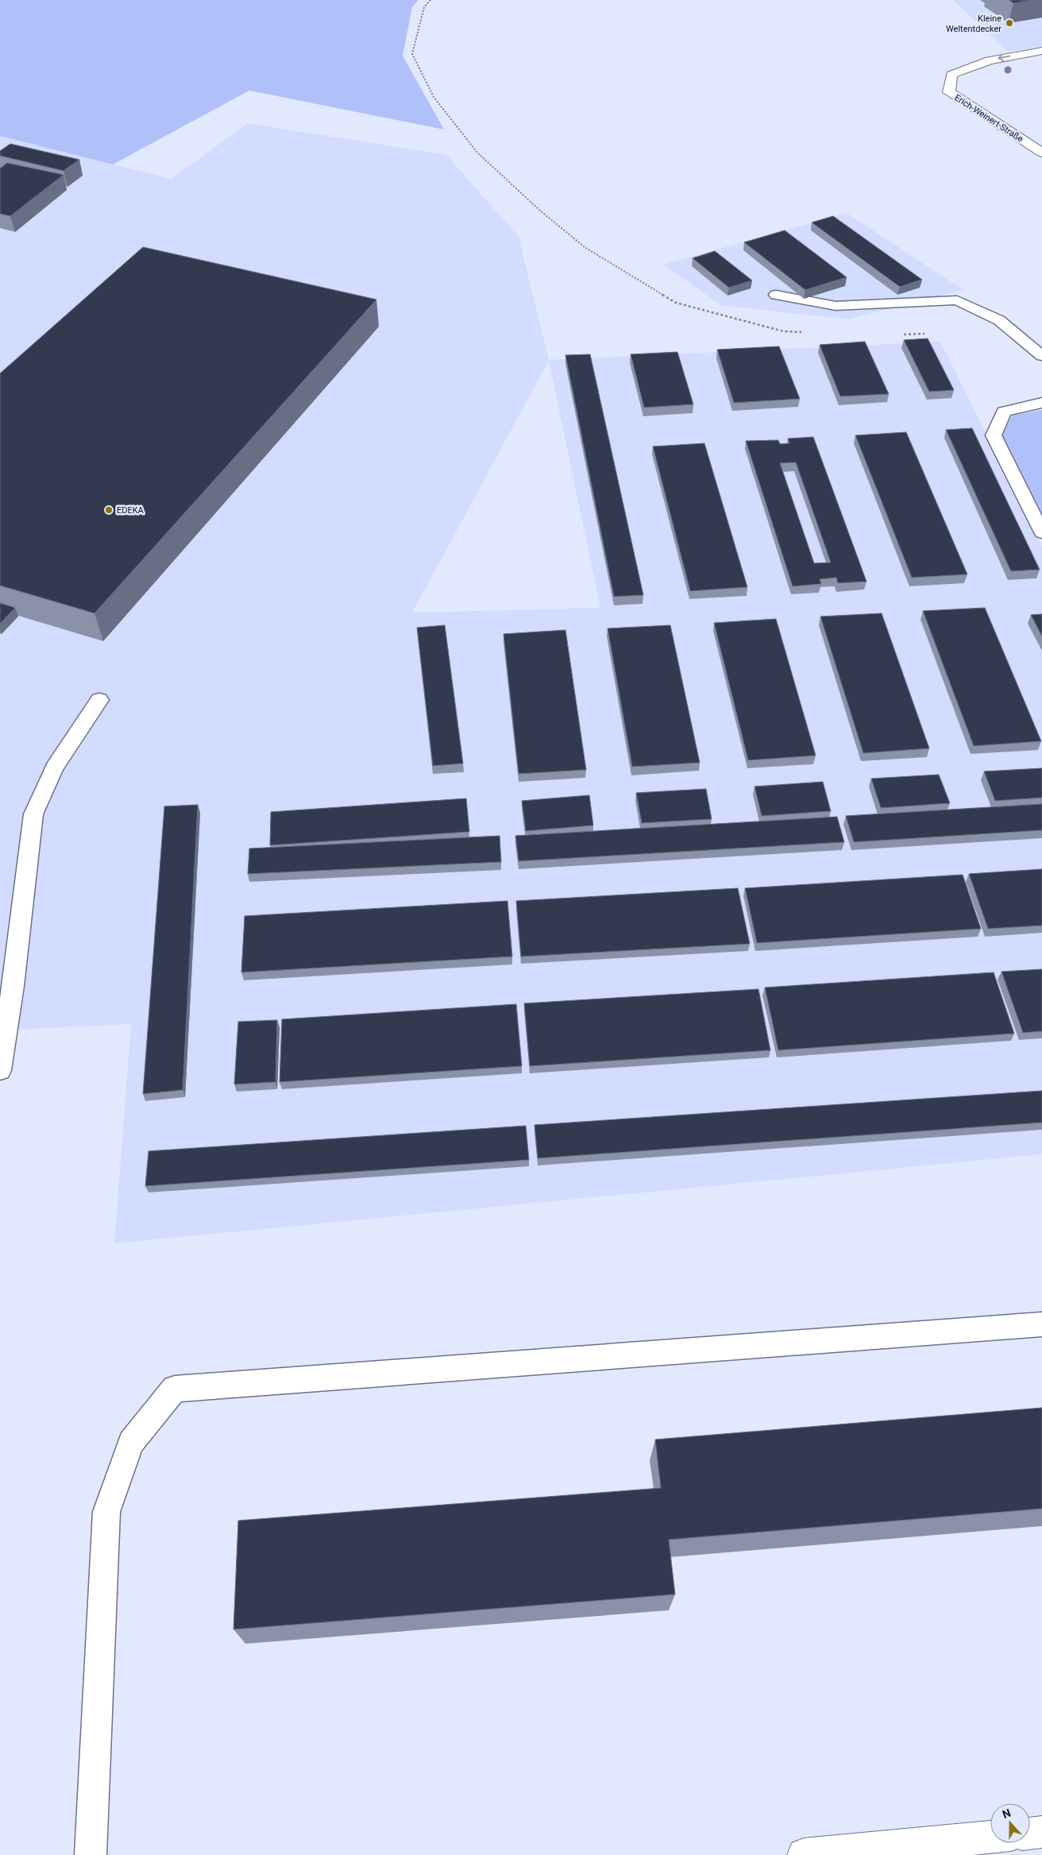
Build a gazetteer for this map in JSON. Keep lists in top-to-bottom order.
{
  "streets": {
    "street": ["Erich-Weinert-Straße"]
  },
  "places": ["Kleine Weltentdecker", "EDEKA"],
  "north": "top"
}
